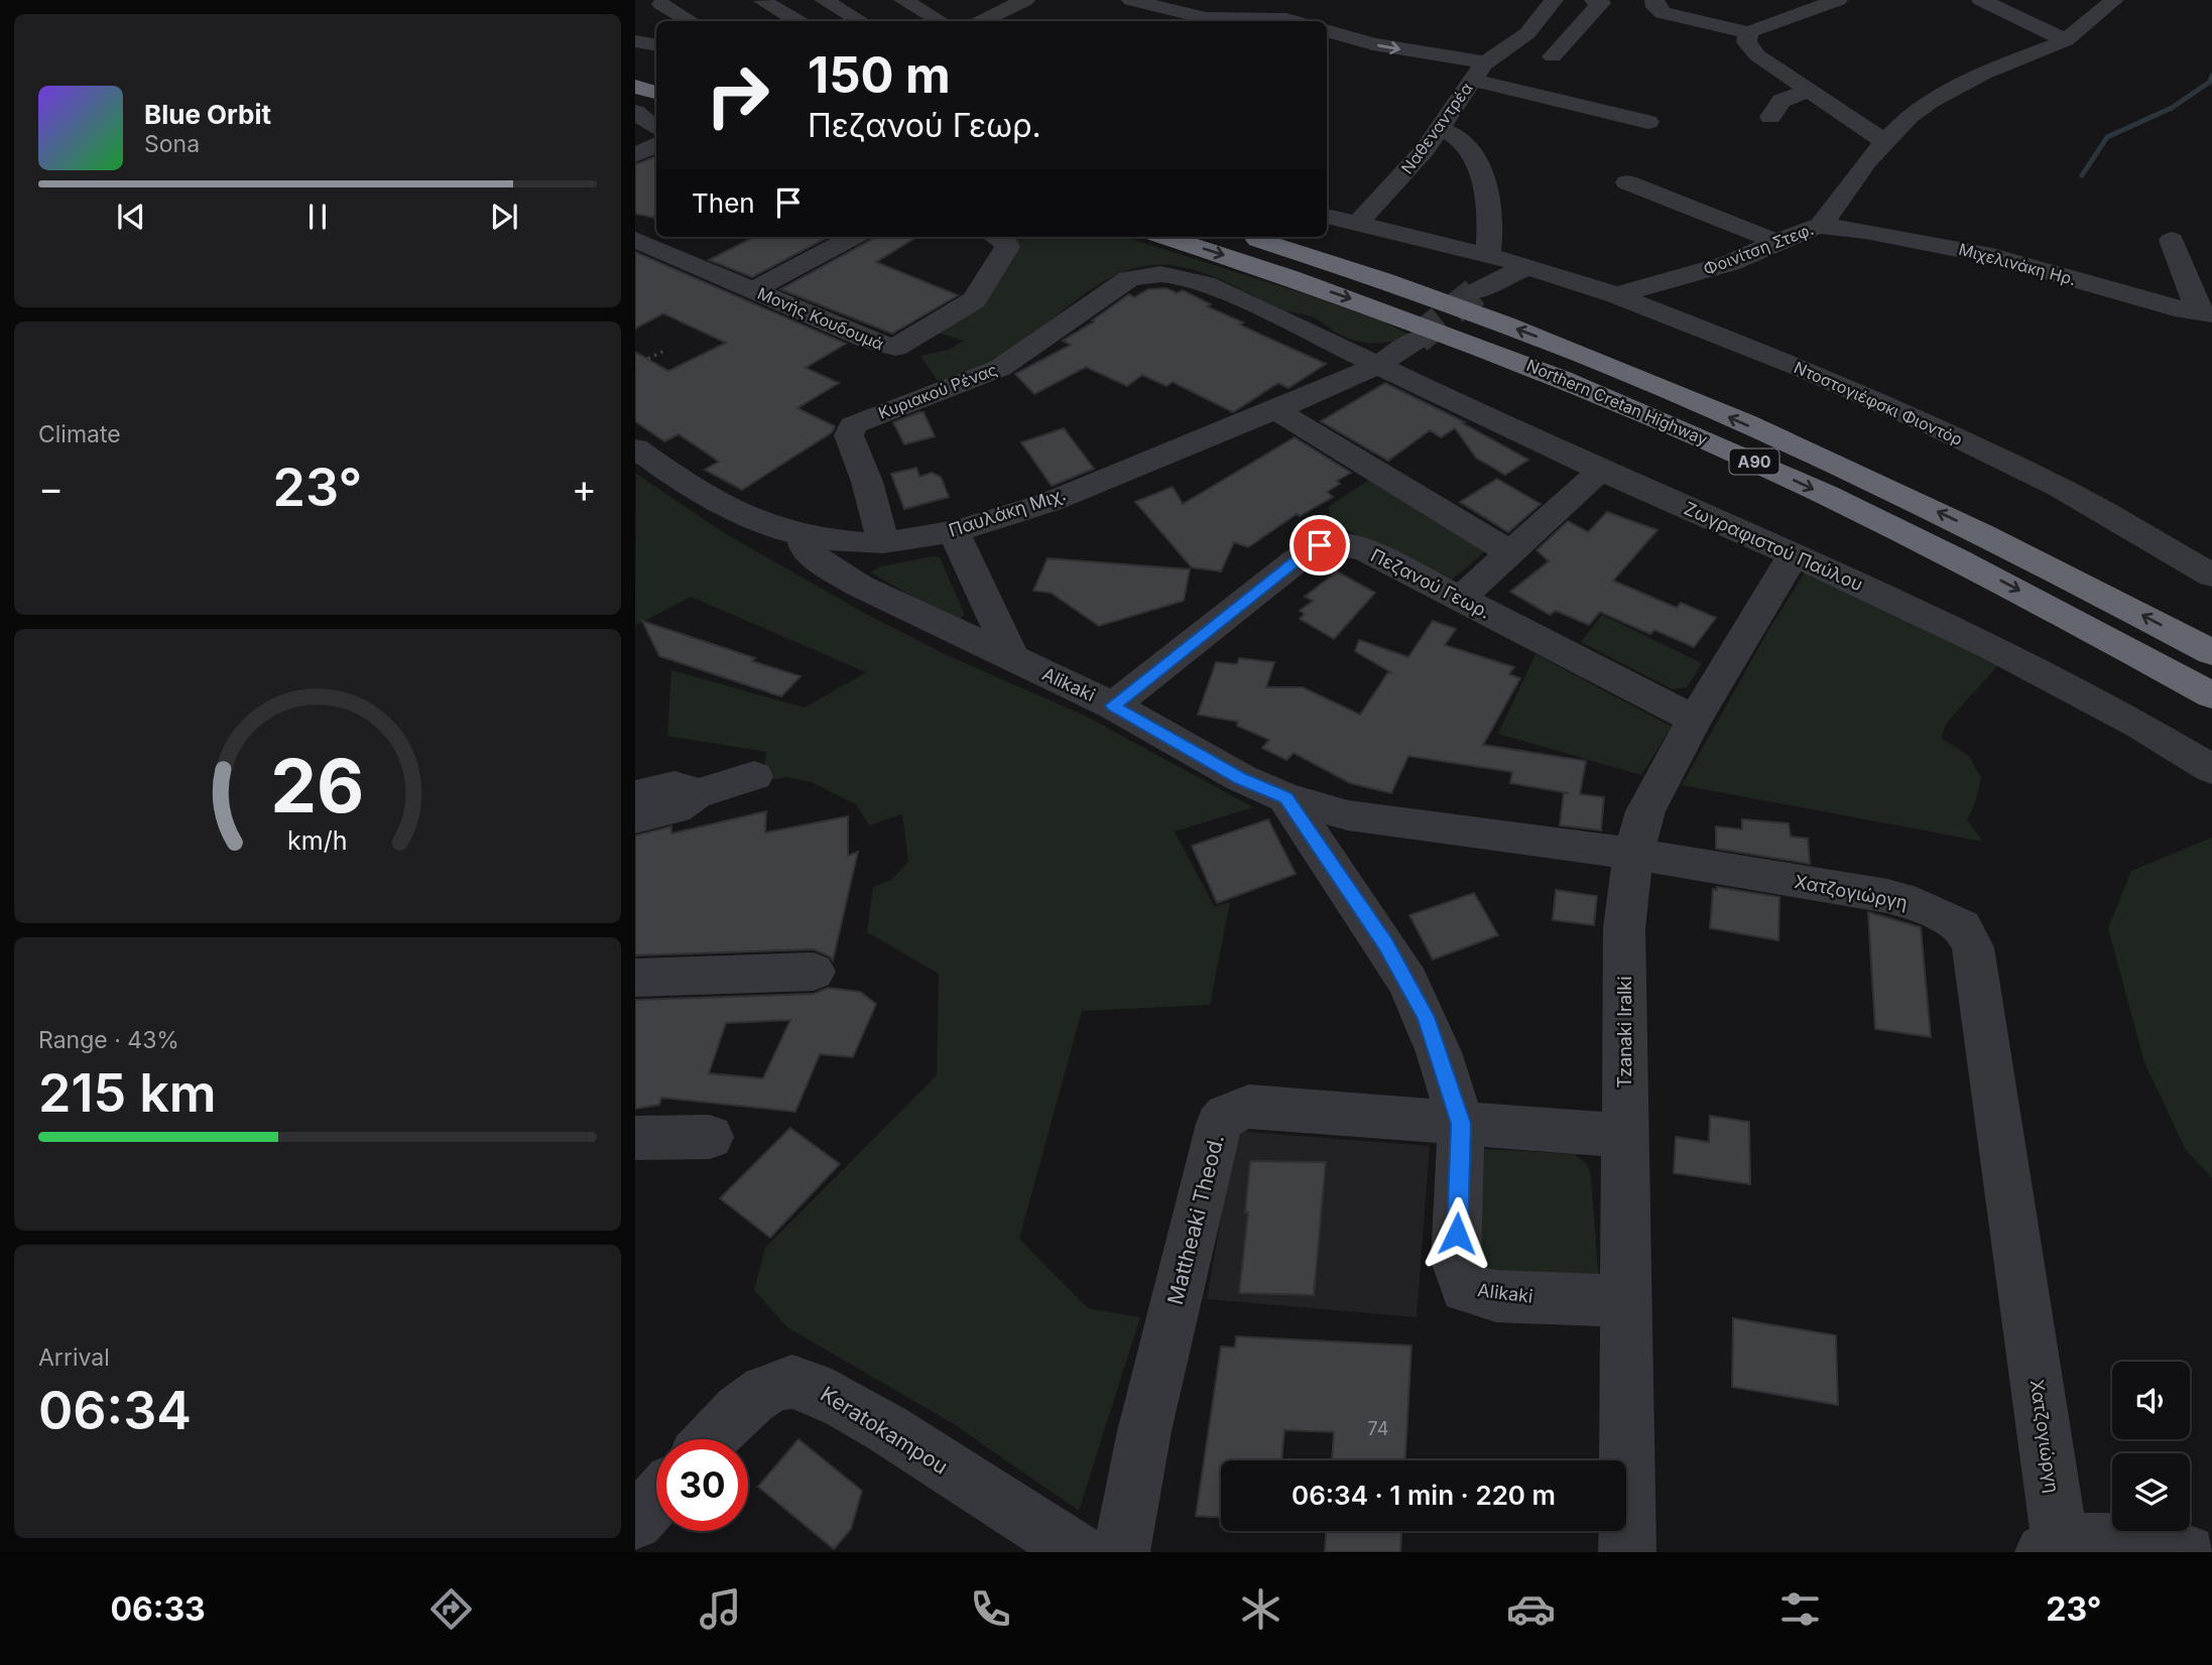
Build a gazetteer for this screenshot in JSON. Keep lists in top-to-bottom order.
{
  "streets": {
    "highway": ["Northern Cretan Highway", "Α90"],
    "street": [
      "Ναθεναντρέα",
      "Φοινίτση Στεφ.",
      "Μιχελινάκη Ηρ.",
      "Μονής Κουδουμά",
      "Κυριακού Ρένας",
      "Ντοστογιέφσκι Φιοντόρ",
      "Παυλάκη Μιχ.",
      "Ζωγραφιστού Παύλου",
      "Πεζανού Γεωρ.",
      "Alikaki",
      "Χατζογιώργη",
      "Tzanaki Iralki",
      "Mattheaki Theod.",
      "Keratokampou"
    ]
  },
  "crossings": [
    ["Φοινίτση Στεφ.", "Μιχελινάκη Ηρ."],
    ["Φοινίτση Στεφ.", "Ντοστογιέφσκι Φιοντόρ"],
    ["Κυριακού Ρένας", "Παυλάκη Μιχ."],
    ["Κυριακού Ρένας", "Ζωγραφιστού Παύλου"],
    ["Παυλάκη Μιχ.", "Ζωγραφιστού Παύλου"],
    ["Παυλάκη Μιχ.", "Alikaki"],
    ["Ζωγραφιστού Παύλου", "Tzanaki Iralki"],
    ["Πεζανού Γεωρ.", "Alikaki"],
    ["Πεζανού Γεωρ.", "Tzanaki Iralki"],
    ["Alikaki", "Χατζογιώργη"],
    ["Alikaki", "Tzanaki Iralki"],
    ["Alikaki", "Mattheaki Theod."],
    ["Χατζογιώργη", "Tzanaki Iralki"],
    ["Tzanaki Iralki", "Mattheaki Theod."]
  ],
  "house_numbers": ["74"],
  "page": {
    "turn": ["150 m", "Πεζανού Γεωρ."],
    "song": ["Blue Orbit", "Sona"],
    "then": "Then",
    "tile": [
      "Climate",
      ["Range · 43%", "215 km"],
      ["Arrival", "06:34"]
    ],
    "heat": ["−", "23°", "+"],
    "limit": "30",
    "trip": "06:34 · 1 min · 220 m",
    "tabs": ["06:33", "23°"],
    "gauge": ["26", "km/h"]
  }
}
